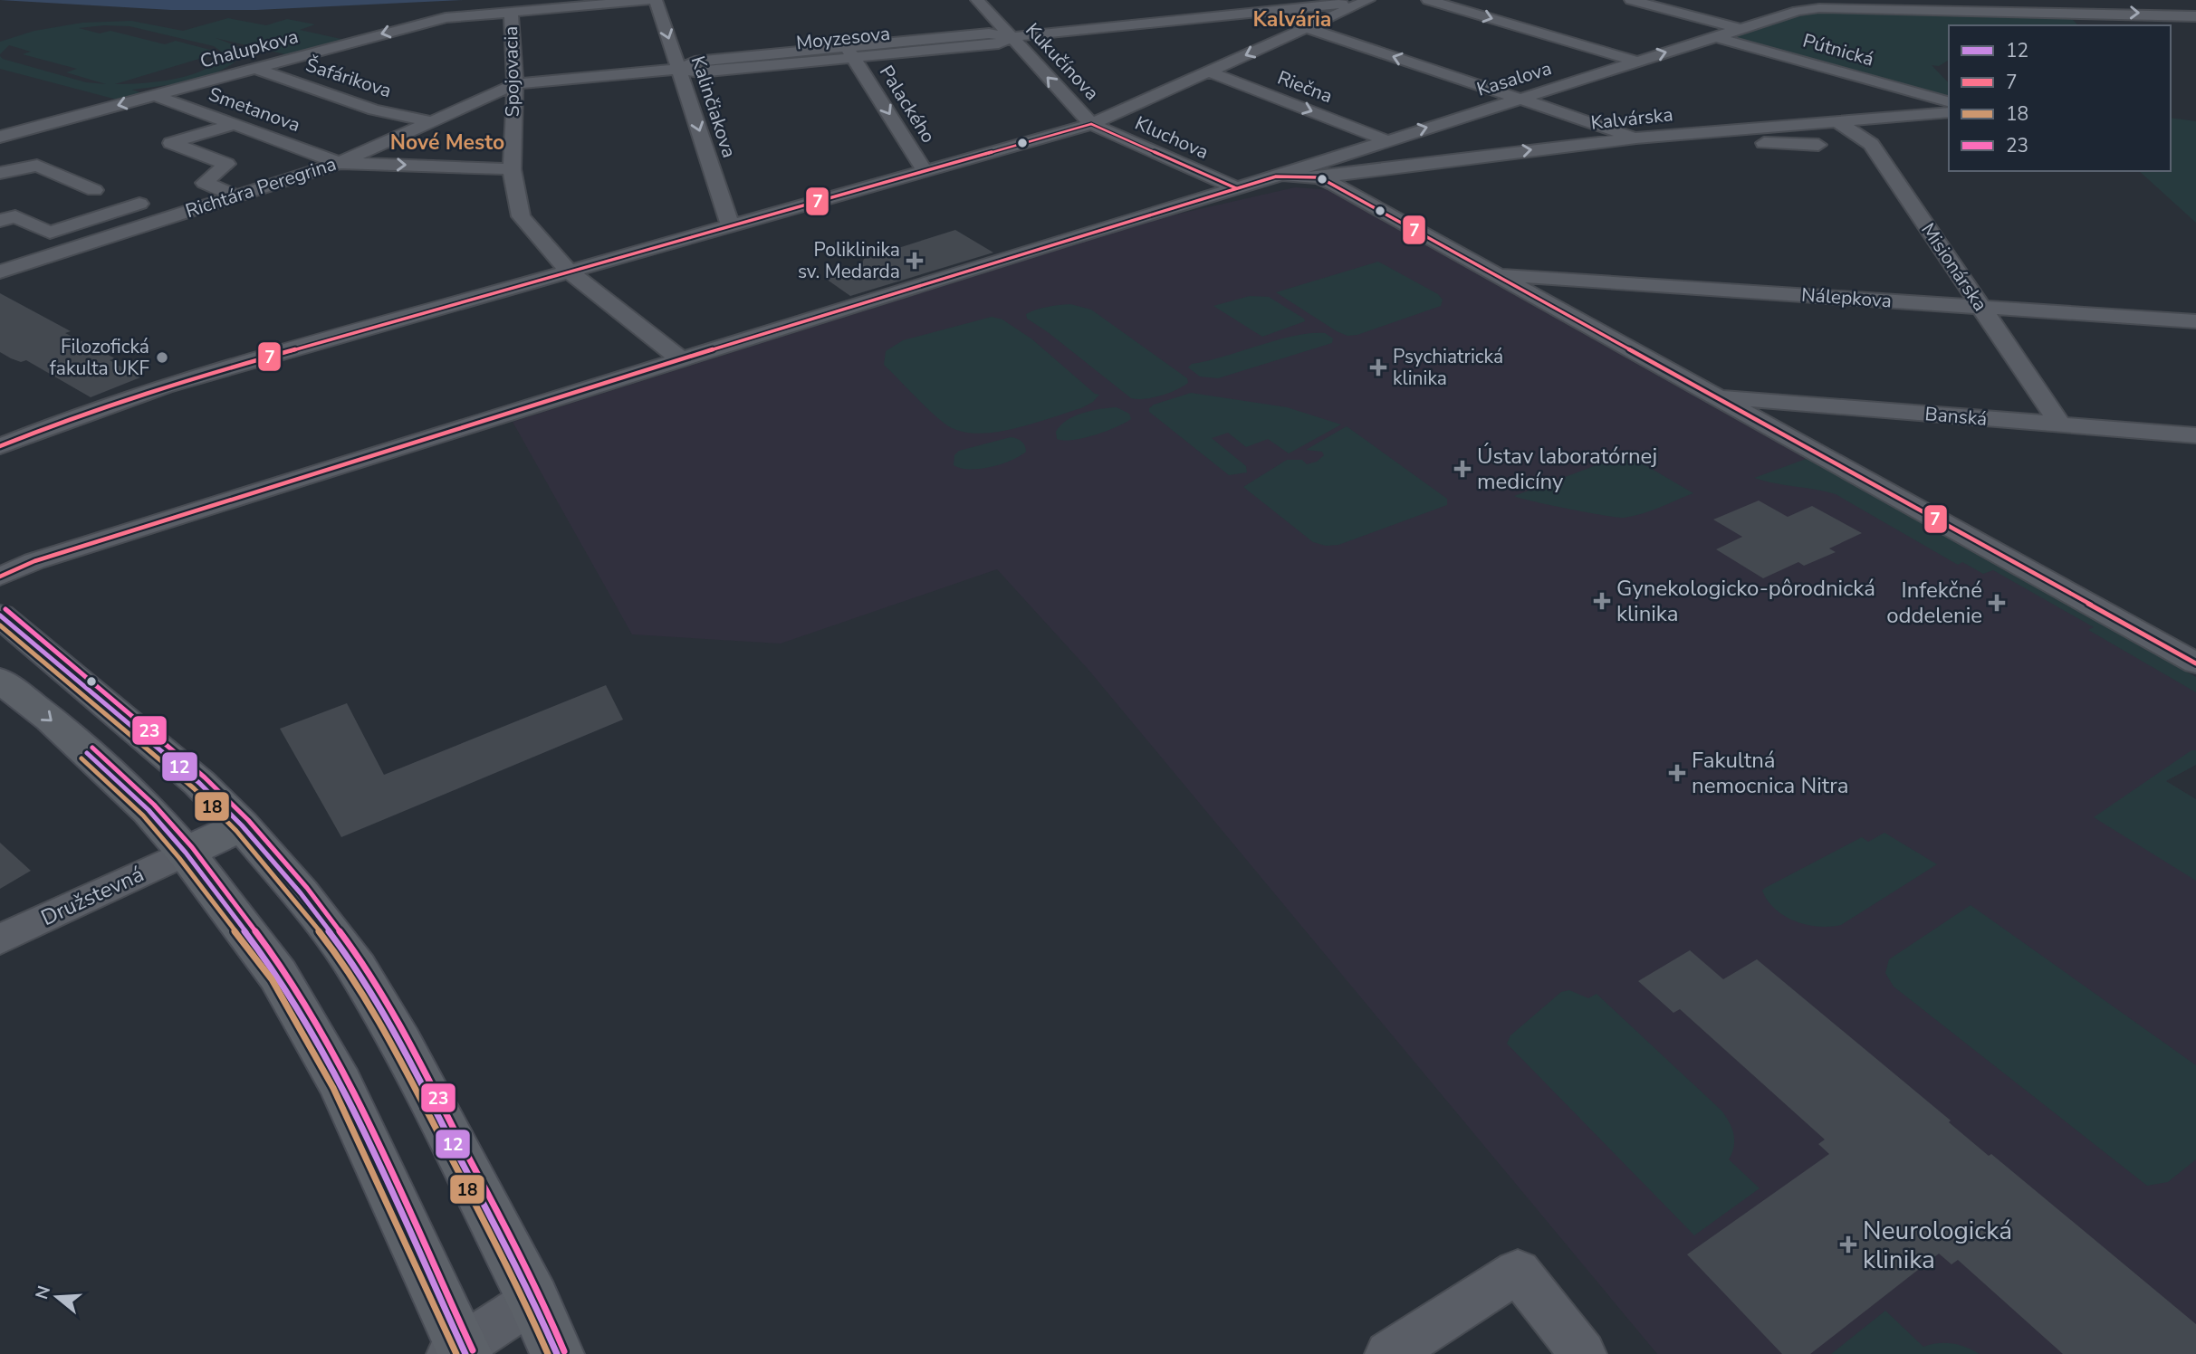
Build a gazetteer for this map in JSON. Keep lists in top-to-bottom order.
{
  "streets": {
    "street": [
      "Moyzesova",
      "Chalupkova",
      "Pútnická",
      "Kukučínova",
      "Spojovacia",
      "Šafárikova",
      "Kasalova",
      "Riečna",
      "Palackého",
      "Kalinčiakova",
      "Smetanova",
      "Kalvárska",
      "Kluchova",
      "Richtára Peregrina",
      "Misionárska",
      "Nálepkova",
      "Banská",
      "Družstevná"
    ]
  },
  "crossings": [
    ["Moyzesova", "Kukučínova"],
    ["Moyzesova", "Spojovacia"],
    ["Moyzesova", "Palackého"],
    ["Moyzesova", "Kalinčiakova"],
    ["Moyzesova", "Richtára Peregrina"],
    ["Chalupkova", "Spojovacia"],
    ["Chalupkova", "Šafárikova"],
    ["Chalupkova", "Smetanova"],
    ["Pútnická", "Kasalova"],
    ["Kukučínova", "Kluchova"],
    ["Spojovacia", "Kasalova"],
    ["Spojovacia", "Richtára Peregrina"],
    ["Šafárikova", "Richtára Peregrina"],
    ["Kasalova", "Riečna"],
    ["Kasalova", "Kalvárska"],
    ["Kasalova", "Kluchova"],
    ["Smetanova", "Richtára Peregrina"],
    ["Kalvárska", "Misionárska"],
    ["Misionárska", "Nálepkova"],
    ["Misionárska", "Banská"]
  ],
  "one_way": ["Kukučínova", "Palackého", "Kalinčiakova"],
  "districts": ["Kalvária", "Nové Mesto"],
  "places": {
    "health": [
      "Poliklinika sv. Medarda",
      "Psychiatrická klinika",
      "Ústav laboratórnej medicíny",
      "Gynekologicko-pôrodnická klinika",
      "Infekčné oddelenie",
      "Fakultná nemocnica Nitra",
      "Neurologická klinika"
    ],
    "other": ["Filozofická fakulta UKF"]
  },
  "lines": [
    "transit line 7",
    "transit line 23",
    "transit line 12",
    "transit line 18"
  ],
  "legend": [
    "12",
    "7",
    "18",
    "23"
  ],
  "north": "left"
}
